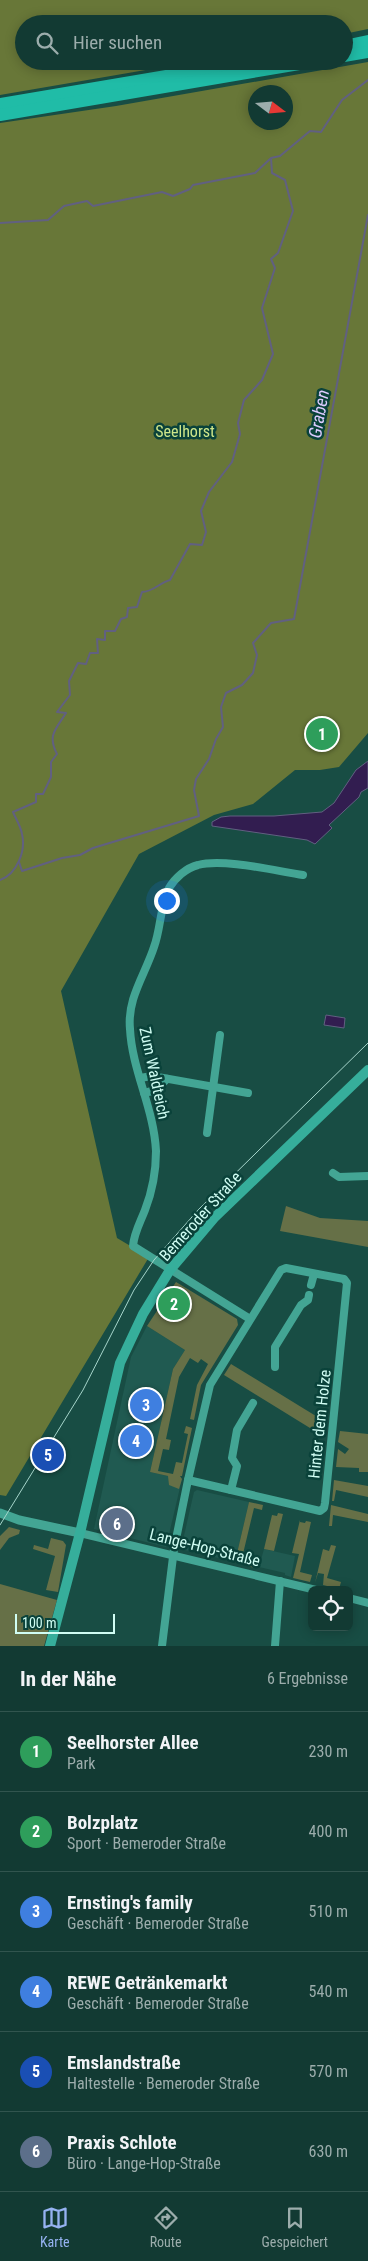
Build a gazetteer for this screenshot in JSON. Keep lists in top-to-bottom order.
{
  "streets": {
    "main road": ["Bemeroder Straße"],
    "street": ["Zum Waldteich", "Hinter dem Holze", "Lange-Hop-Straße"]
  },
  "crossings": [
    ["Zum Waldteich", "Bemeroder Straße"],
    ["Bemeroder Straße", "Lange-Hop-Straße"],
    ["Hinter dem Holze", "Lange-Hop-Straße"]
  ],
  "water": ["Graben"],
  "parks": ["Seelhorst"],
  "scale_bar": "100 m",
  "north": "right",
  "page": {
    "search": "Hier suchen",
    "pins": [
      "1",
      "2",
      "3",
      "4",
      "5",
      "6"
    ],
    "scale": "100 m",
    "heading": ["In der Nähe", "6 Ergebnisse"],
    "list": [
      {
        "mark": "1",
        "name": "Seelhorster Allee",
        "note": "Park",
        "value": "230 m"
      },
      {
        "mark": "2",
        "name": "Bolzplatz",
        "note": "Sport · Bemeroder Straße",
        "value": "400 m"
      },
      {
        "mark": "3",
        "name": "Ernsting's family",
        "note": "Geschäft · Bemeroder Straße",
        "value": "510 m"
      },
      {
        "mark": "4",
        "name": "REWE Getränkemarkt",
        "note": "Geschäft · Bemeroder Straße",
        "value": "540 m"
      },
      {
        "mark": "5",
        "name": "Emslandstraße",
        "note": "Haltestelle · Bemeroder Straße",
        "value": "570 m"
      },
      {
        "mark": "6",
        "name": "Praxis Schlote",
        "note": "Büro · Lange-Hop-Straße",
        "value": "630 m"
      }
    ],
    "nav": ["Karte", "Route", "Gespeichert"]
  }
}
